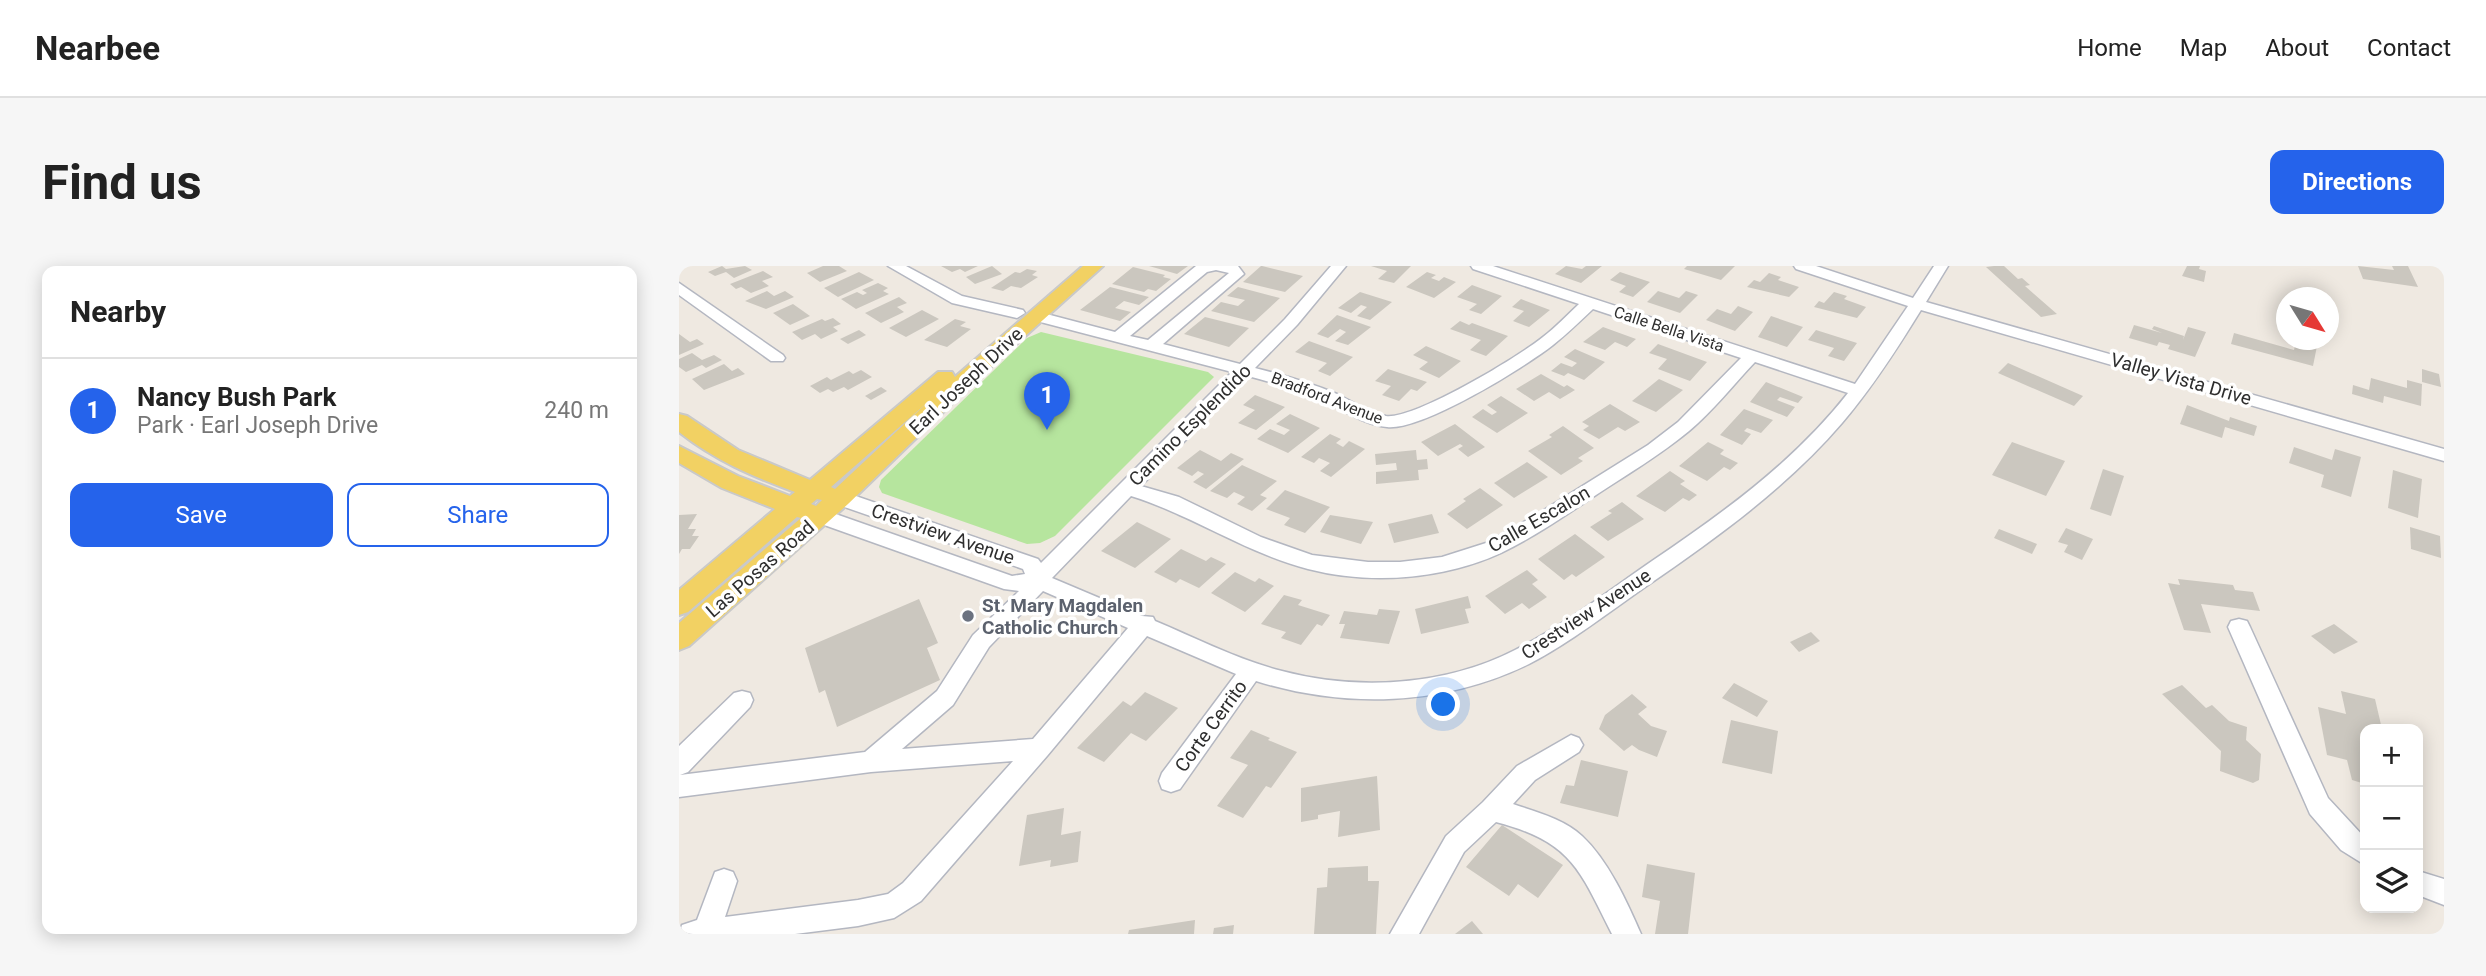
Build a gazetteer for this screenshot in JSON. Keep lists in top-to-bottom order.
{
  "streets": {
    "main road": ["Earl Joseph Drive", "Las Posas Road"],
    "street": [
      "Calle Bella Vista",
      "Valley Vista Drive",
      "Bradford Avenue",
      "Camino Esplendido",
      "Calle Escalon",
      "Crestview Avenue",
      "Corte Cerrito"
    ]
  },
  "crossings": [
    ["Calle Bella Vista", "Bradford Avenue"],
    ["Calle Bella Vista", "Calle Escalon"],
    ["Calle Bella Vista", "Crestview Avenue"],
    ["Valley Vista Drive", "Crestview Avenue"],
    ["Earl Joseph Drive", "Bradford Avenue"],
    ["Earl Joseph Drive", "Crestview Avenue"],
    ["Earl Joseph Drive", "Las Posas Road"],
    ["Bradford Avenue", "Camino Esplendido"],
    ["Camino Esplendido", "Calle Escalon"],
    ["Camino Esplendido", "Crestview Avenue"],
    ["Crestview Avenue", "Las Posas Road"],
    ["Crestview Avenue", "Corte Cerrito"]
  ],
  "places": ["St. Mary Magdalen Catholic Church"],
  "north": "bottom right",
  "page": {
    "header": "Nearbee",
    "nav": [
      "Home",
      "Map",
      "About",
      "Contact"
    ],
    "buttons": [
      "Directions",
      ["Save", "Share"]
    ],
    "title": "Find us",
    "heading": "Nearby",
    "list": [
      {
        "mark": "1",
        "name": "Nancy Bush Park",
        "note": "Park · Earl Joseph Drive",
        "value": "240 m"
      }
    ],
    "pins": "1",
    "map_buttons": ["+", "−"]
  }
}
